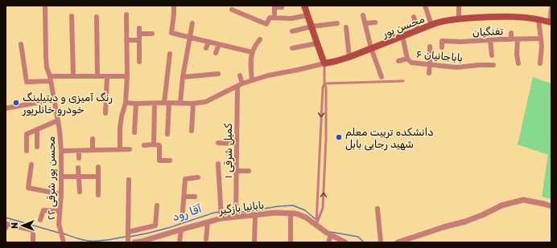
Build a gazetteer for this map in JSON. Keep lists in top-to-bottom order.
{
  "streets": {
    "main road": ["محسن پور"],
    "street": [
      "تفنگیان",
      "باباجانیان ۶",
      "کمیل شرقی ۱",
      "محسن پور شرقی ۲۲",
      "بابانیا بازگیر"
    ]
  },
  "crossings": [
    ["محسن پور", "باباجانیان ۶"],
    ["کمیل شرقی ۱", "بابانیا بازگیر"]
  ],
  "water": ["آقا رود"],
  "places": ["رنگ آمیزی و دیتیلینگ خودرو خانلرپور", "دانشکده تربیت معلم شهید رجایی بابل"],
  "north": "left"
}
